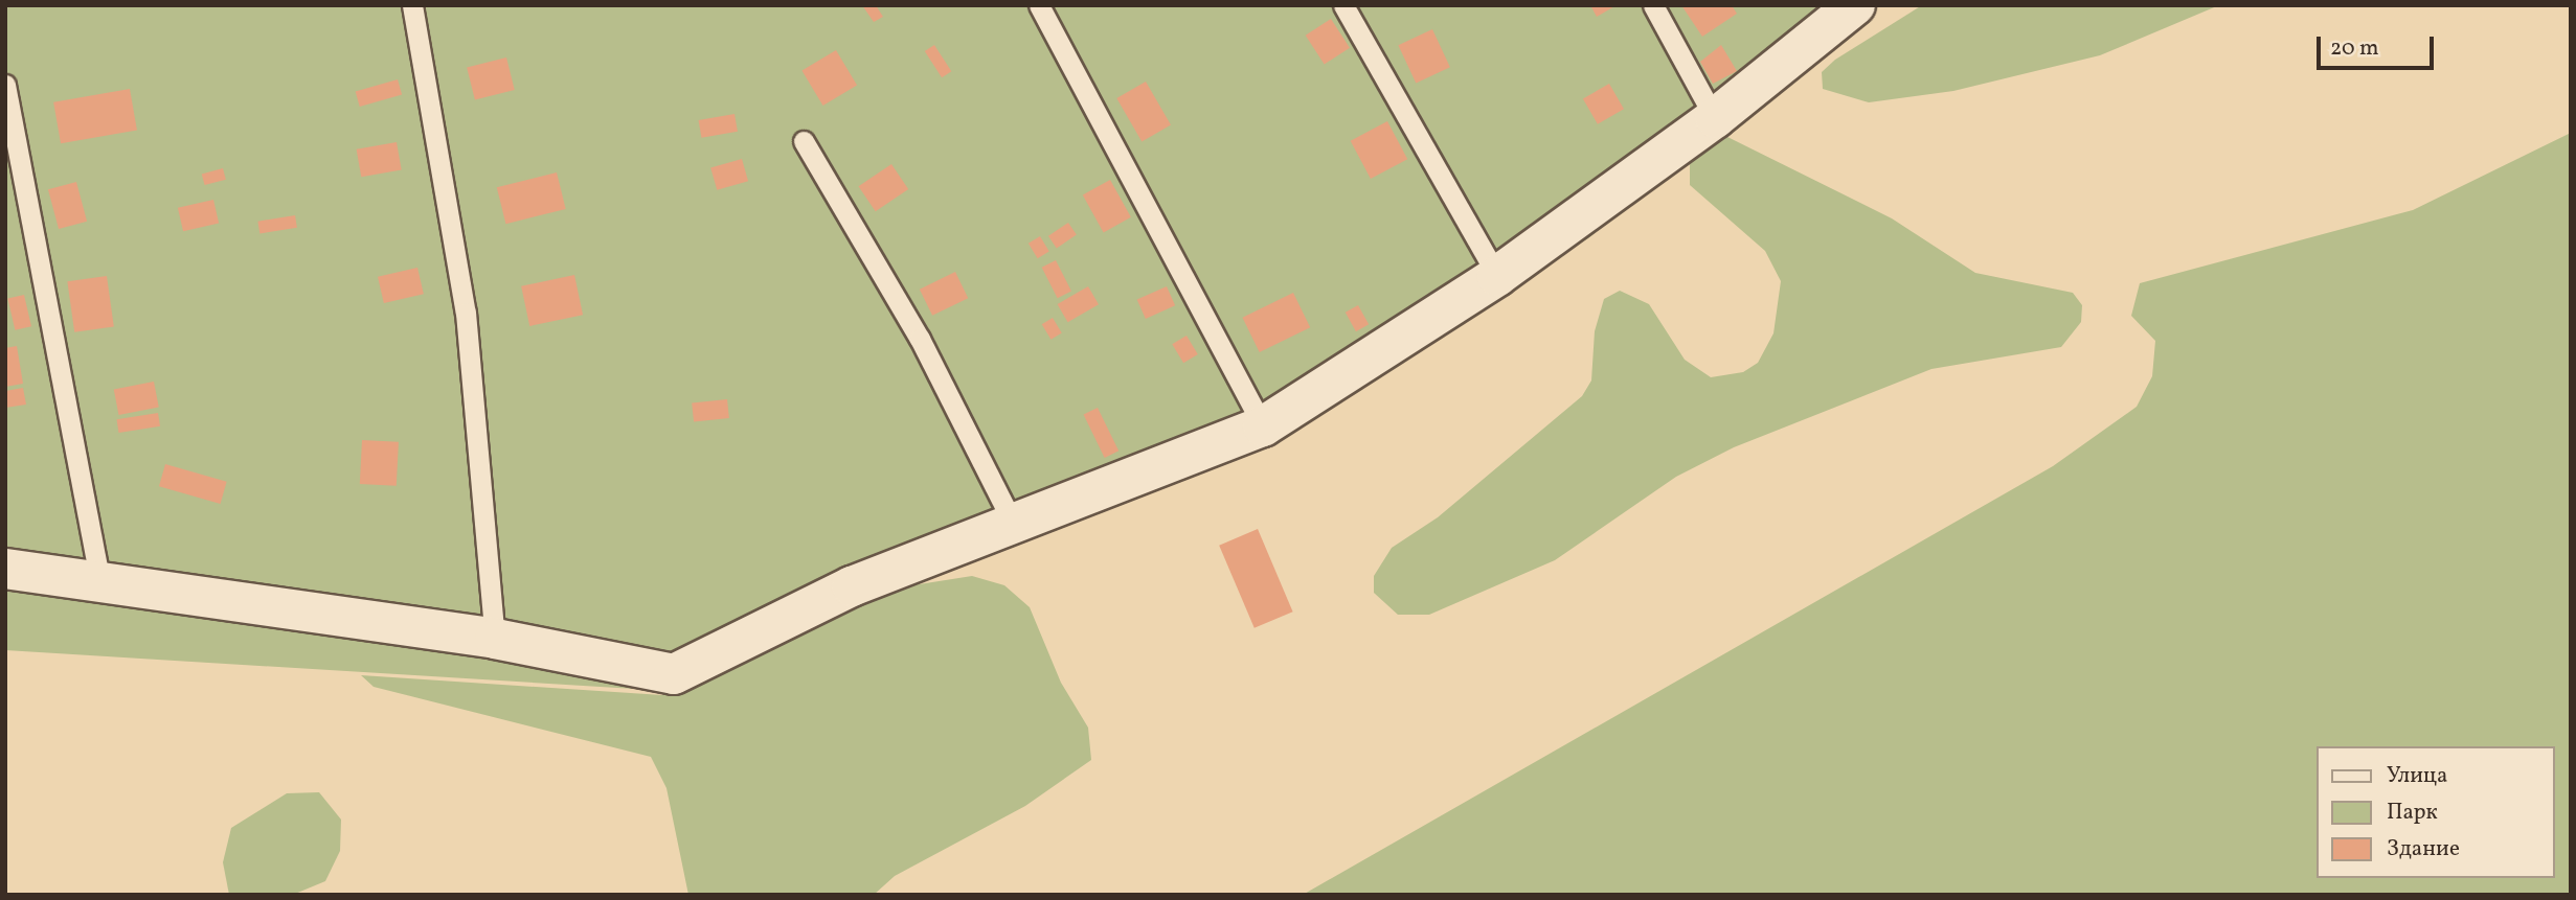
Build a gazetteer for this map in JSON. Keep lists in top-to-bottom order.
{
  "legend": ["Улица", "Парк", "Здание"],
  "scale_bar": "20 m"
}
